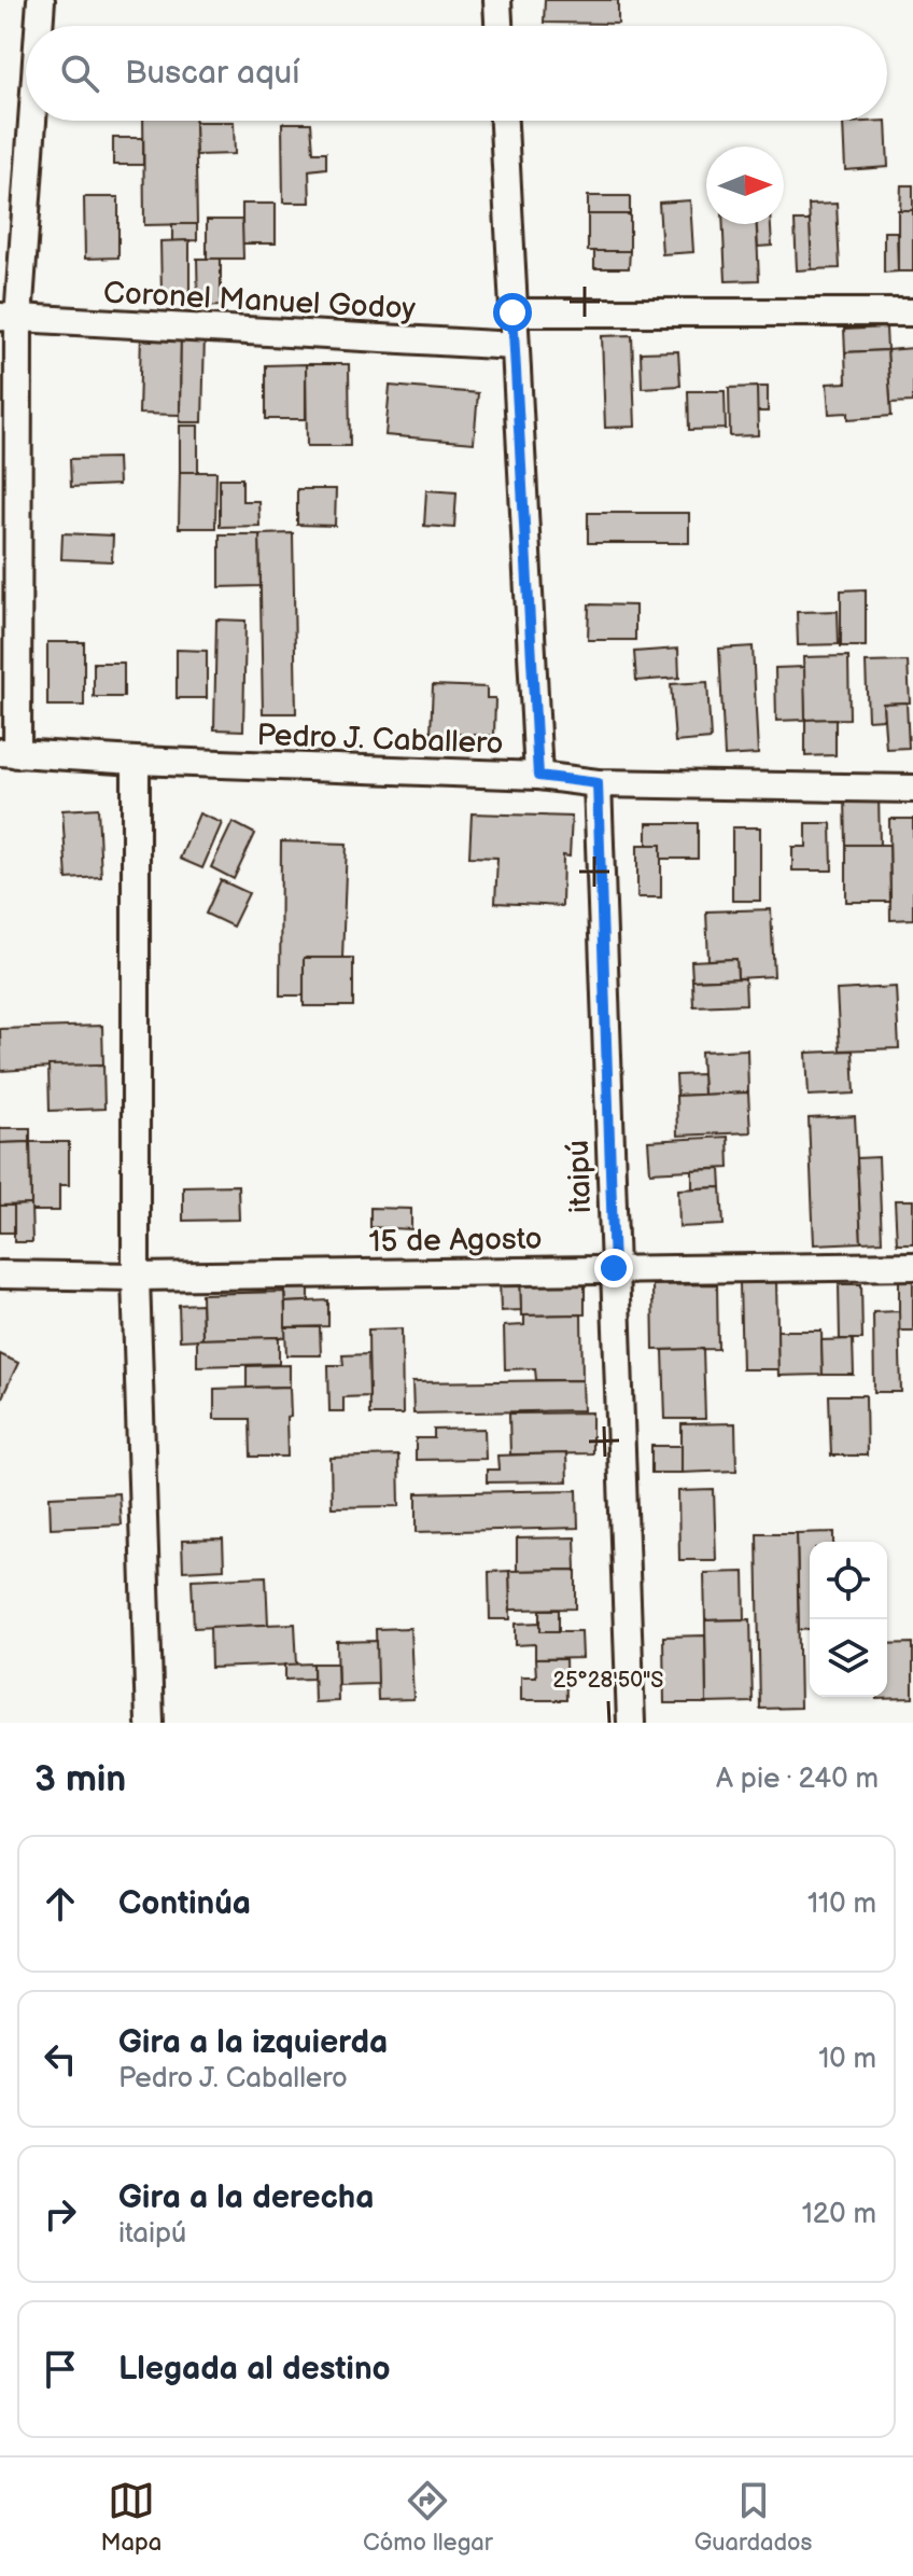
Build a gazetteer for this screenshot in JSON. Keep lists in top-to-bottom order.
{
  "streets": {
    "street": [
      "Coronel Manuel Godoy",
      "Pedro J. Caballero",
      "itaipú",
      "15 de Agosto"
    ]
  },
  "crossings": [
    ["Pedro J. Caballero", "itaipú"],
    ["itaipú", "15 de Agosto"]
  ],
  "north": "right",
  "page": {
    "search": "Buscar aquí",
    "heading": ["3 min", "A pie · 240 m"],
    "list": [
      ["Continúa", "110 m"],
      ["Gira a la izquierda", "Pedro J. Caballero", "10 m"],
      ["Gira a la derecha", "itaipú", "120 m"],
      "Llegada al destino"
    ],
    "nav": ["Mapa", "Cómo llegar", "Guardados"]
  },
  "coordinates": ["25°28'50\"S"]
}
